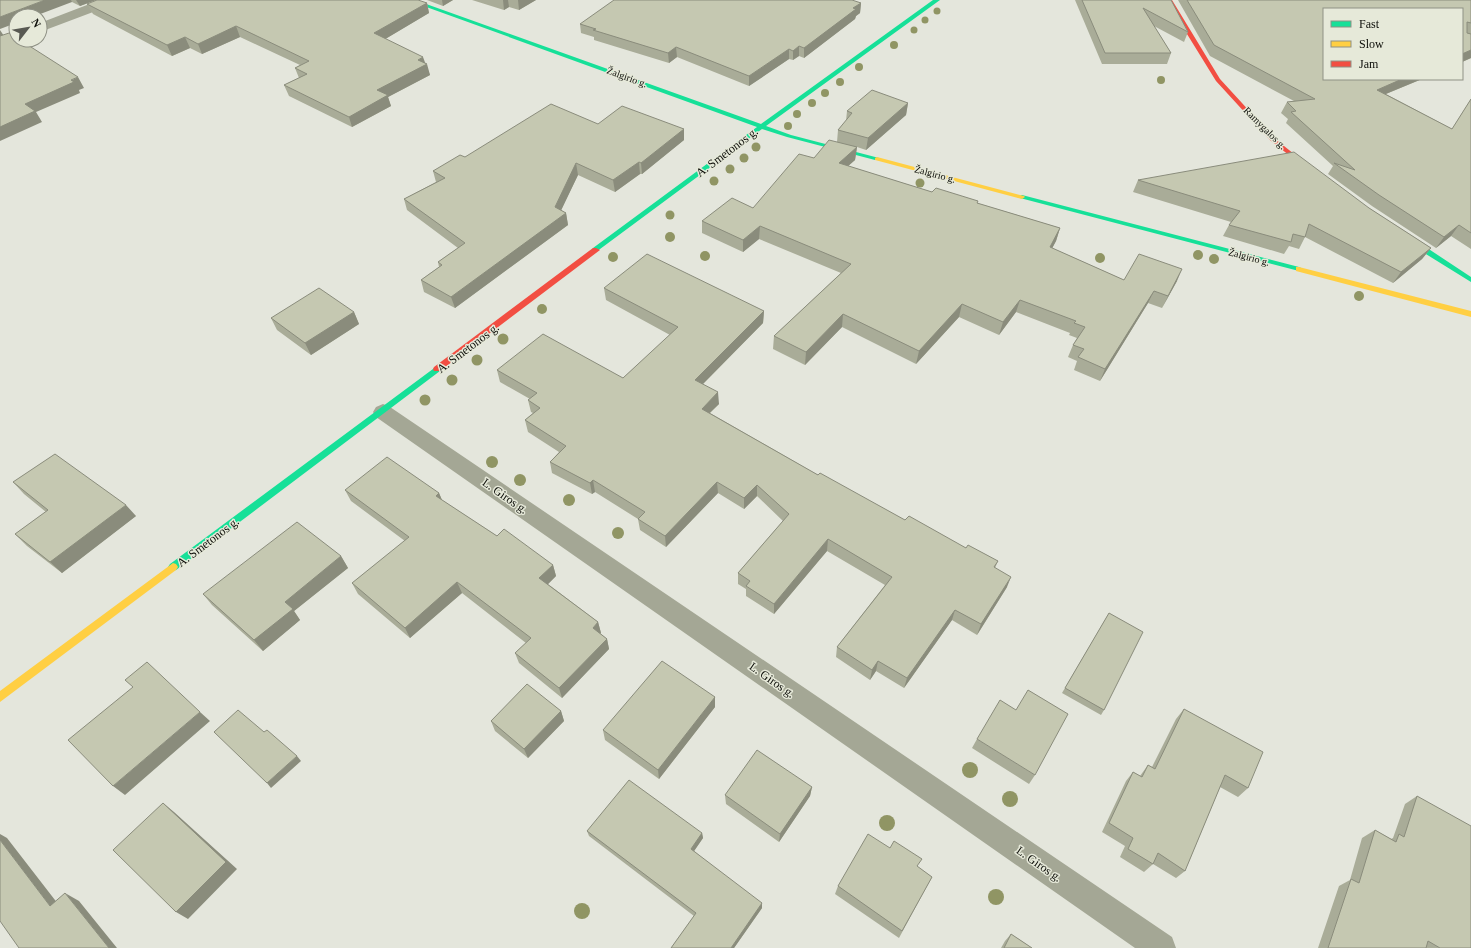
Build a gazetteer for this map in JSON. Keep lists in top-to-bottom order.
{
  "streets": {
    "street": [
      "Žalgirio g.",
      "Ramygalos g.",
      "A. Smetonos g.",
      "L. Giros g."
    ]
  },
  "crossings": [
    ["Žalgirio g.", "A. Smetonos g."],
    ["A. Smetonos g.", "L. Giros g."]
  ],
  "legend": ["Fast", "Slow", "Jam"],
  "north": "top right"
}
